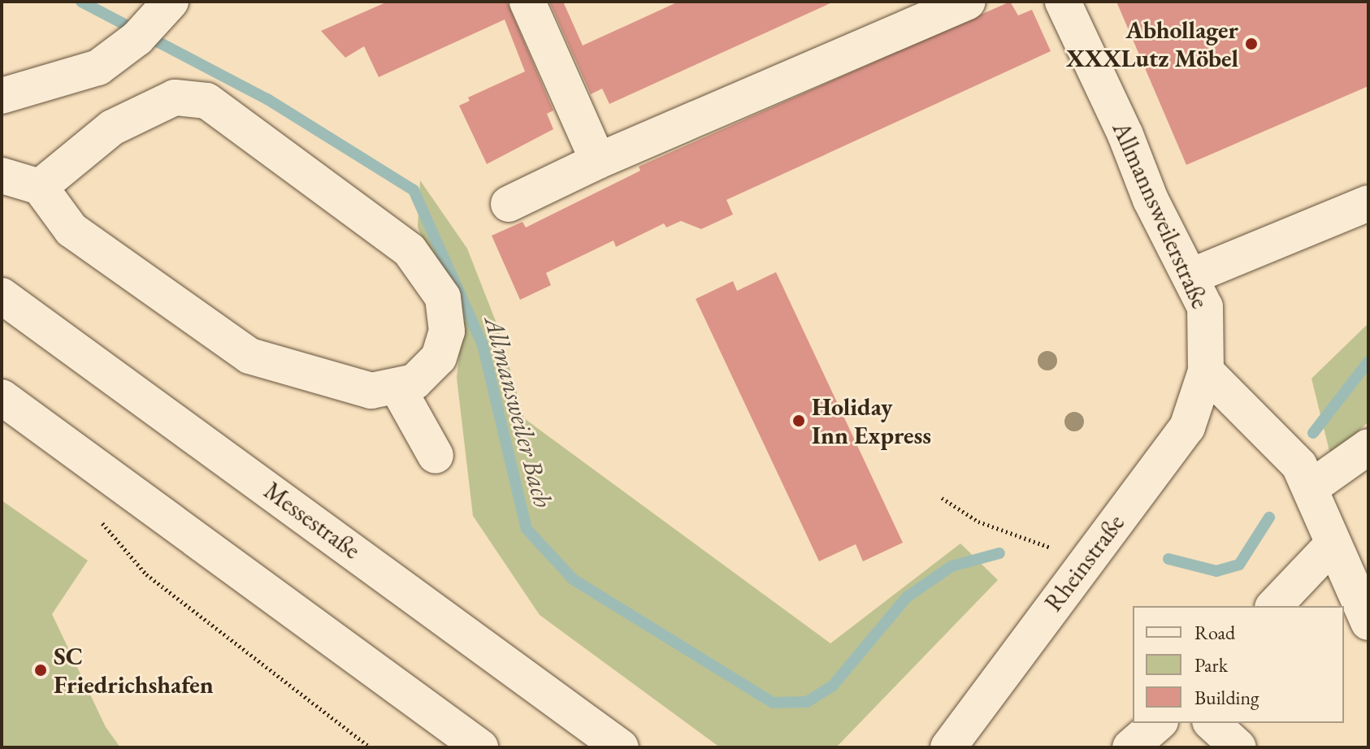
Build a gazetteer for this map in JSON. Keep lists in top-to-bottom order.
{
  "streets": {
    "street": ["Allmannsweilerstraße", "Messestraße", "Rheinstraße"]
  },
  "crossings": [
    ["Allmannsweilerstraße", "Rheinstraße"]
  ],
  "water": ["Allmansweiler Bach"],
  "places": ["Abhollager XXXLutz Möbel", "Holiday Inn Express", "SC Friedrichshafen"],
  "legend": ["Road", "Park", "Building"]
}
